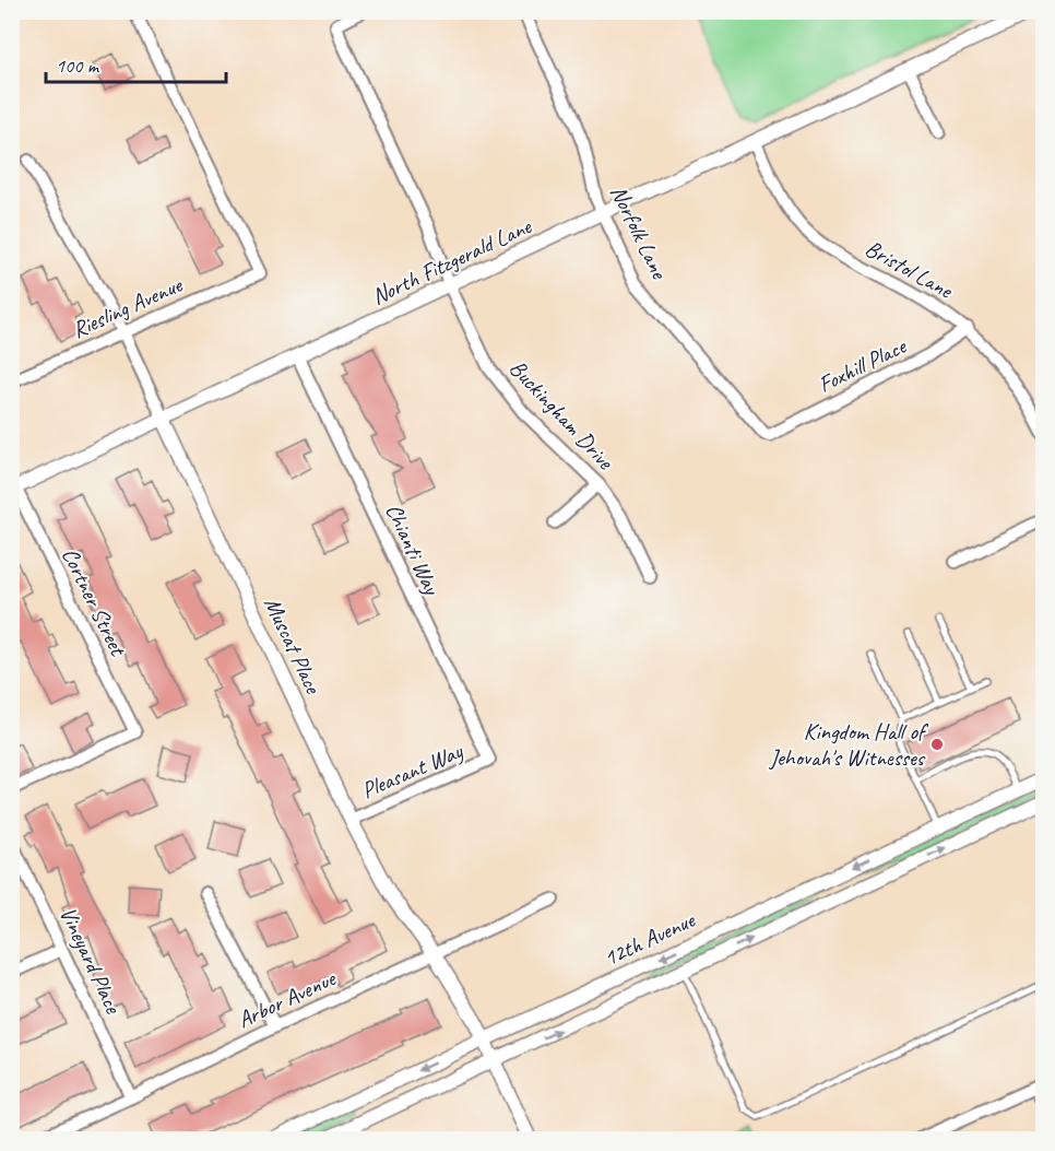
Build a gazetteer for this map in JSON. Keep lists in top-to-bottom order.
{
  "streets": {
    "street": [
      "Norfolk Lane",
      "North Fitzgerald Lane",
      "Bristol Lane",
      "Riesling Avenue",
      "Foxhill Place",
      "Buckingham Drive",
      "Chianti Way",
      "Cortner Street",
      "Muscat Place",
      "Pleasant Way",
      "12th Avenue",
      "Vineyard Place",
      "Arbor Avenue"
    ]
  },
  "crossings": [
    ["Norfolk Lane", "North Fitzgerald Lane"],
    ["Norfolk Lane", "Foxhill Place"],
    ["North Fitzgerald Lane", "Bristol Lane"],
    ["North Fitzgerald Lane", "Buckingham Drive"],
    ["North Fitzgerald Lane", "Chianti Way"],
    ["North Fitzgerald Lane", "Cortner Street"],
    ["North Fitzgerald Lane", "Muscat Place"],
    ["Bristol Lane", "Foxhill Place"],
    ["Riesling Avenue", "Muscat Place"],
    ["Chianti Way", "Pleasant Way"],
    ["Muscat Place", "Pleasant Way"],
    ["Muscat Place", "12th Avenue"],
    ["Muscat Place", "Arbor Avenue"],
    ["Vineyard Place", "Arbor Avenue"]
  ],
  "places": ["Kingdom Hall of Jehovah's Witnesses"],
  "scale_bar": "100 m"
}
